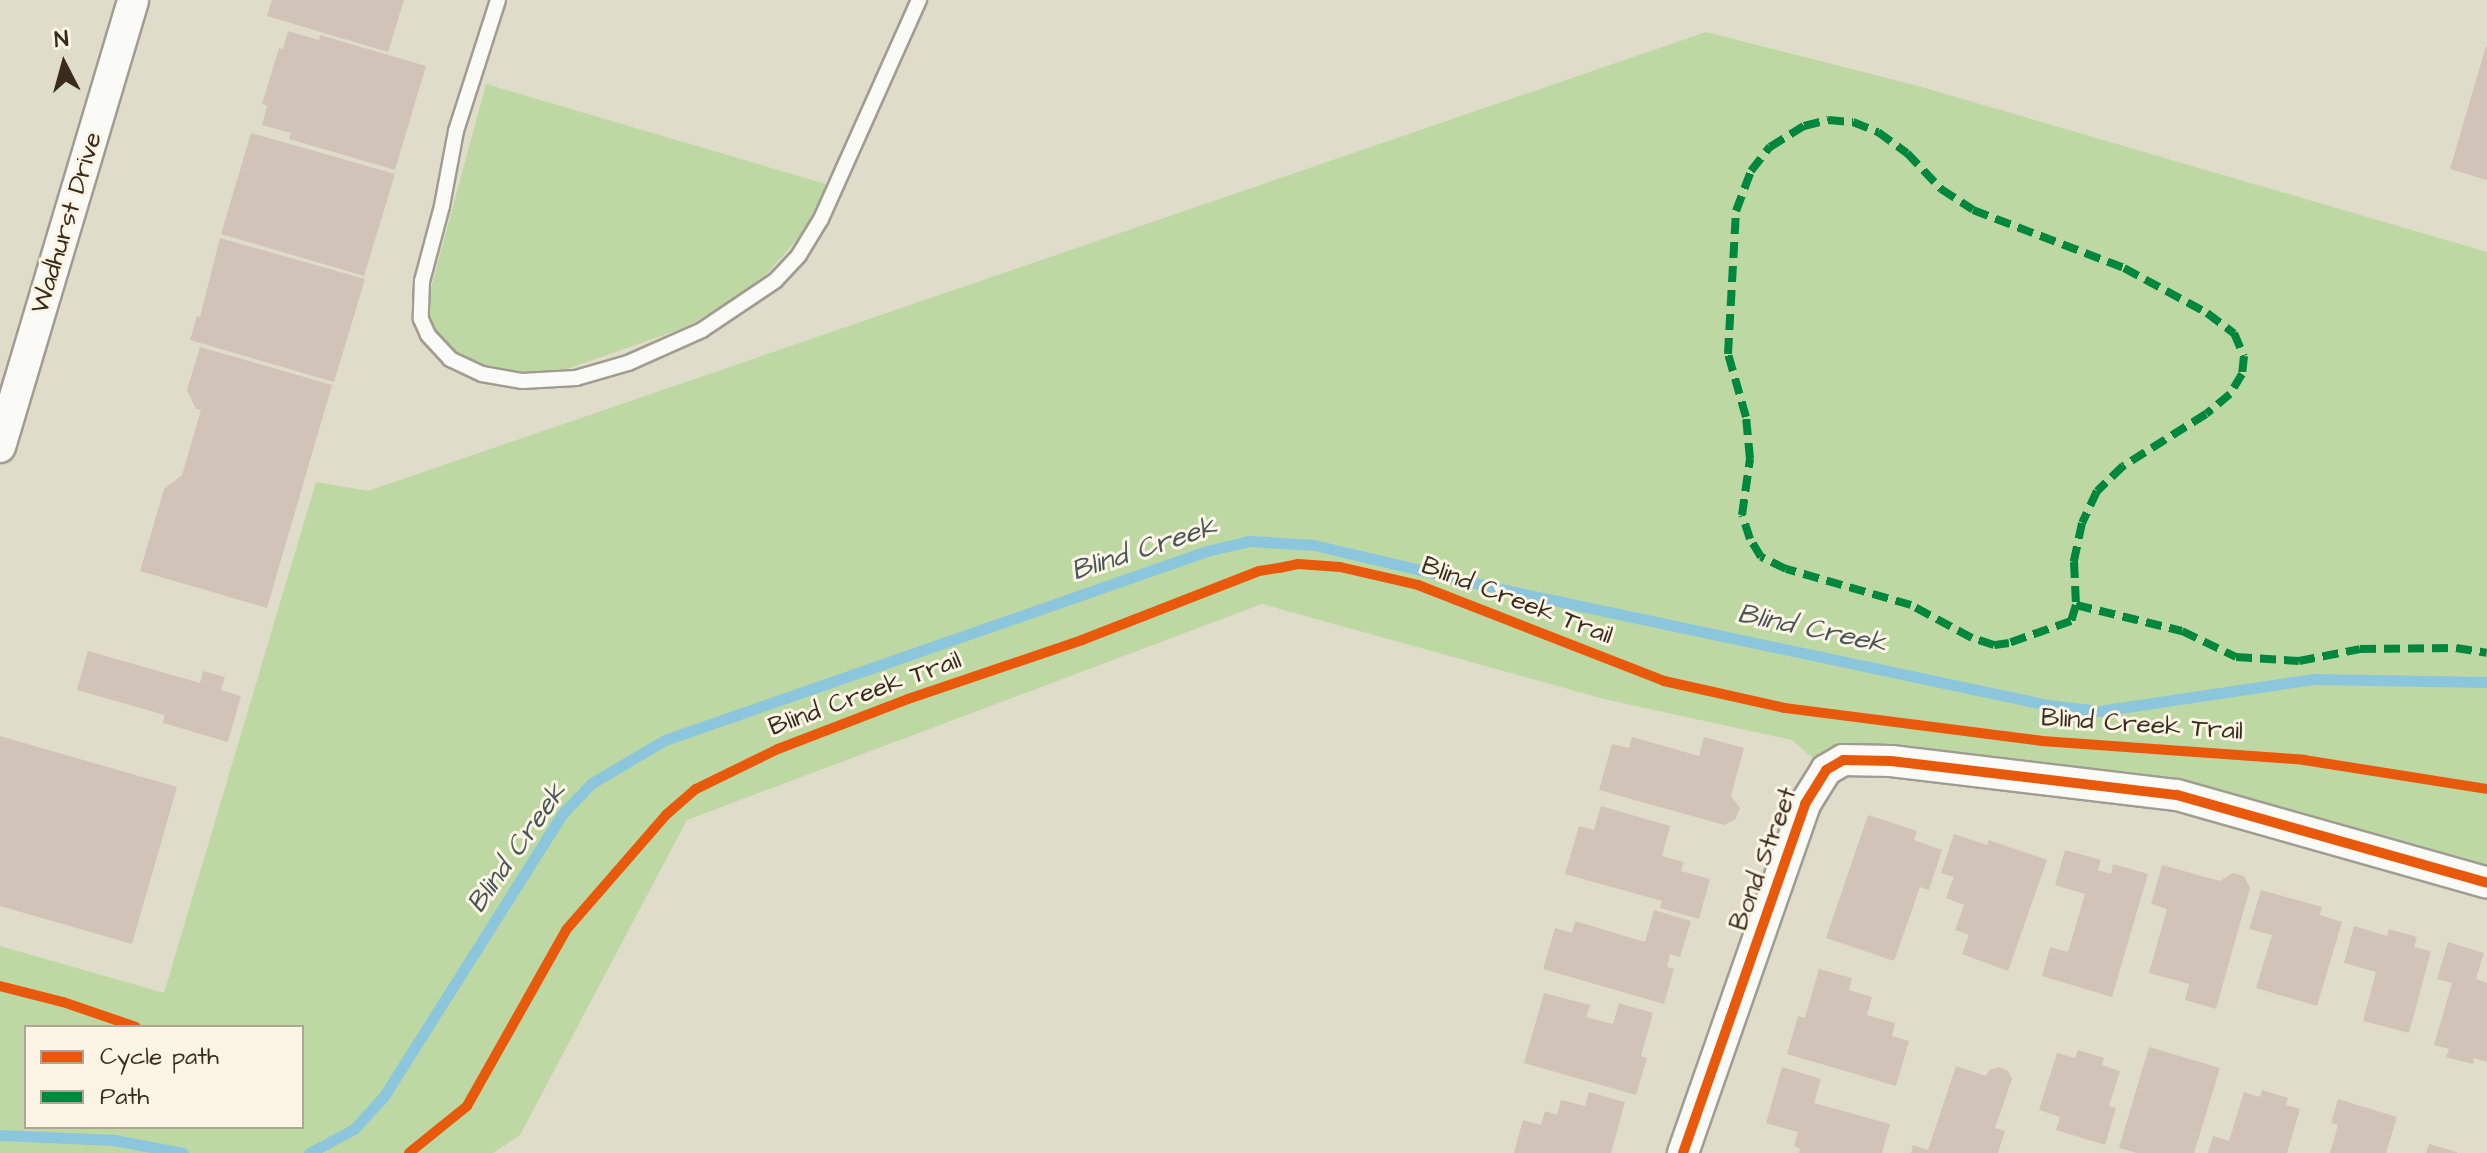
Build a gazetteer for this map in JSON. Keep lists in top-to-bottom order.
{
  "streets": {
    "street": ["Wadhurst Drive", "Bond Street"],
    "cycle path": ["Blind Creek Trail"]
  },
  "water": ["Blind Creek"],
  "legend": ["Cycle path", "Path"],
  "north": "top"
}
